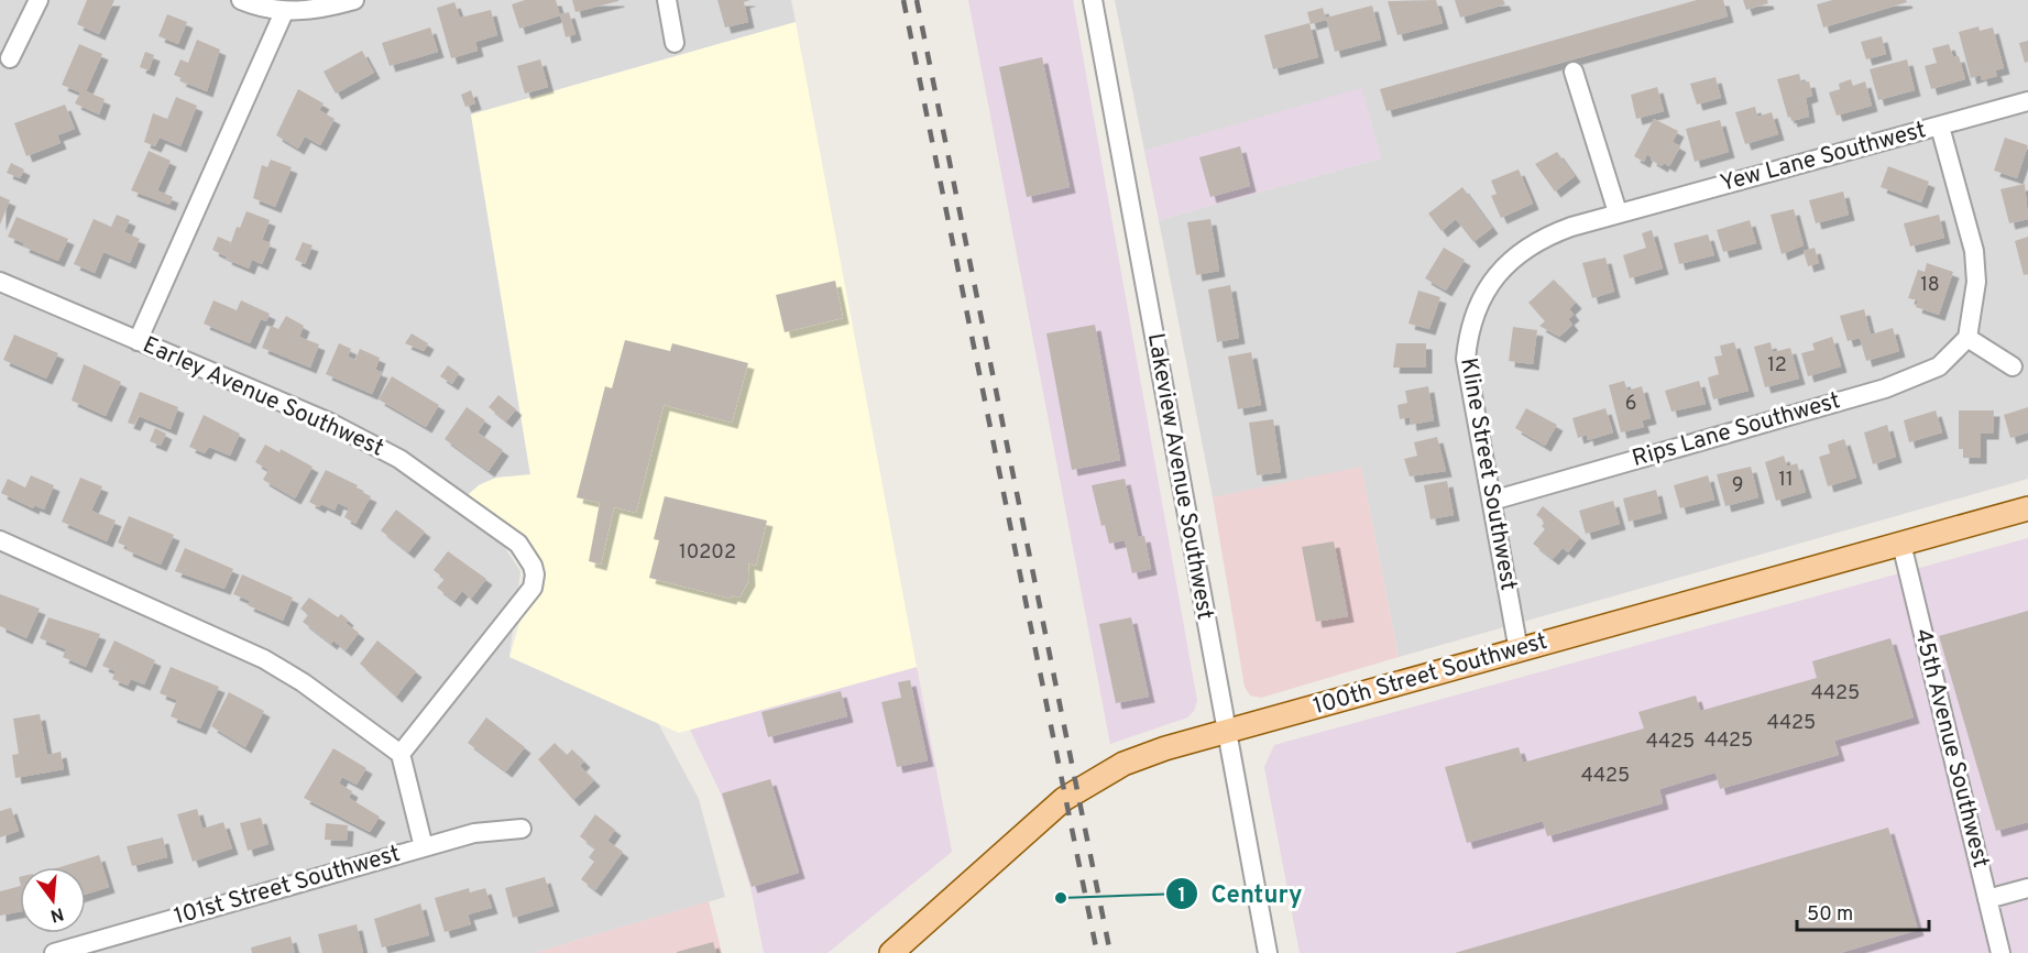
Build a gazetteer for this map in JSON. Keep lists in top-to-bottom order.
{
  "streets": {
    "main road": ["100th Street Southwest"],
    "street": [
      "Yew Lane Southwest",
      "Earley Avenue Southwest",
      "Rips Lane Southwest",
      "Kline Street Southwest",
      "Lakeview Avenue Southwest",
      "45th Avenue Southwest",
      "101st Street Southwest"
    ]
  },
  "crossings": [
    ["Yew Lane Southwest", "Kline Street Southwest"],
    ["Rips Lane Southwest", "Kline Street Southwest"],
    ["Kline Street Southwest", "100th Street Southwest"],
    ["Lakeview Avenue Southwest", "100th Street Southwest"],
    ["100th Street Southwest", "45th Avenue Southwest"]
  ],
  "places": ["Century"],
  "house_numbers": [
    "18",
    "12",
    "6",
    "11",
    "9",
    "10202",
    "4425",
    "4425",
    "4425",
    "4425",
    "4425"
  ],
  "scale_bar": "50 m",
  "north": "bottom"
}
